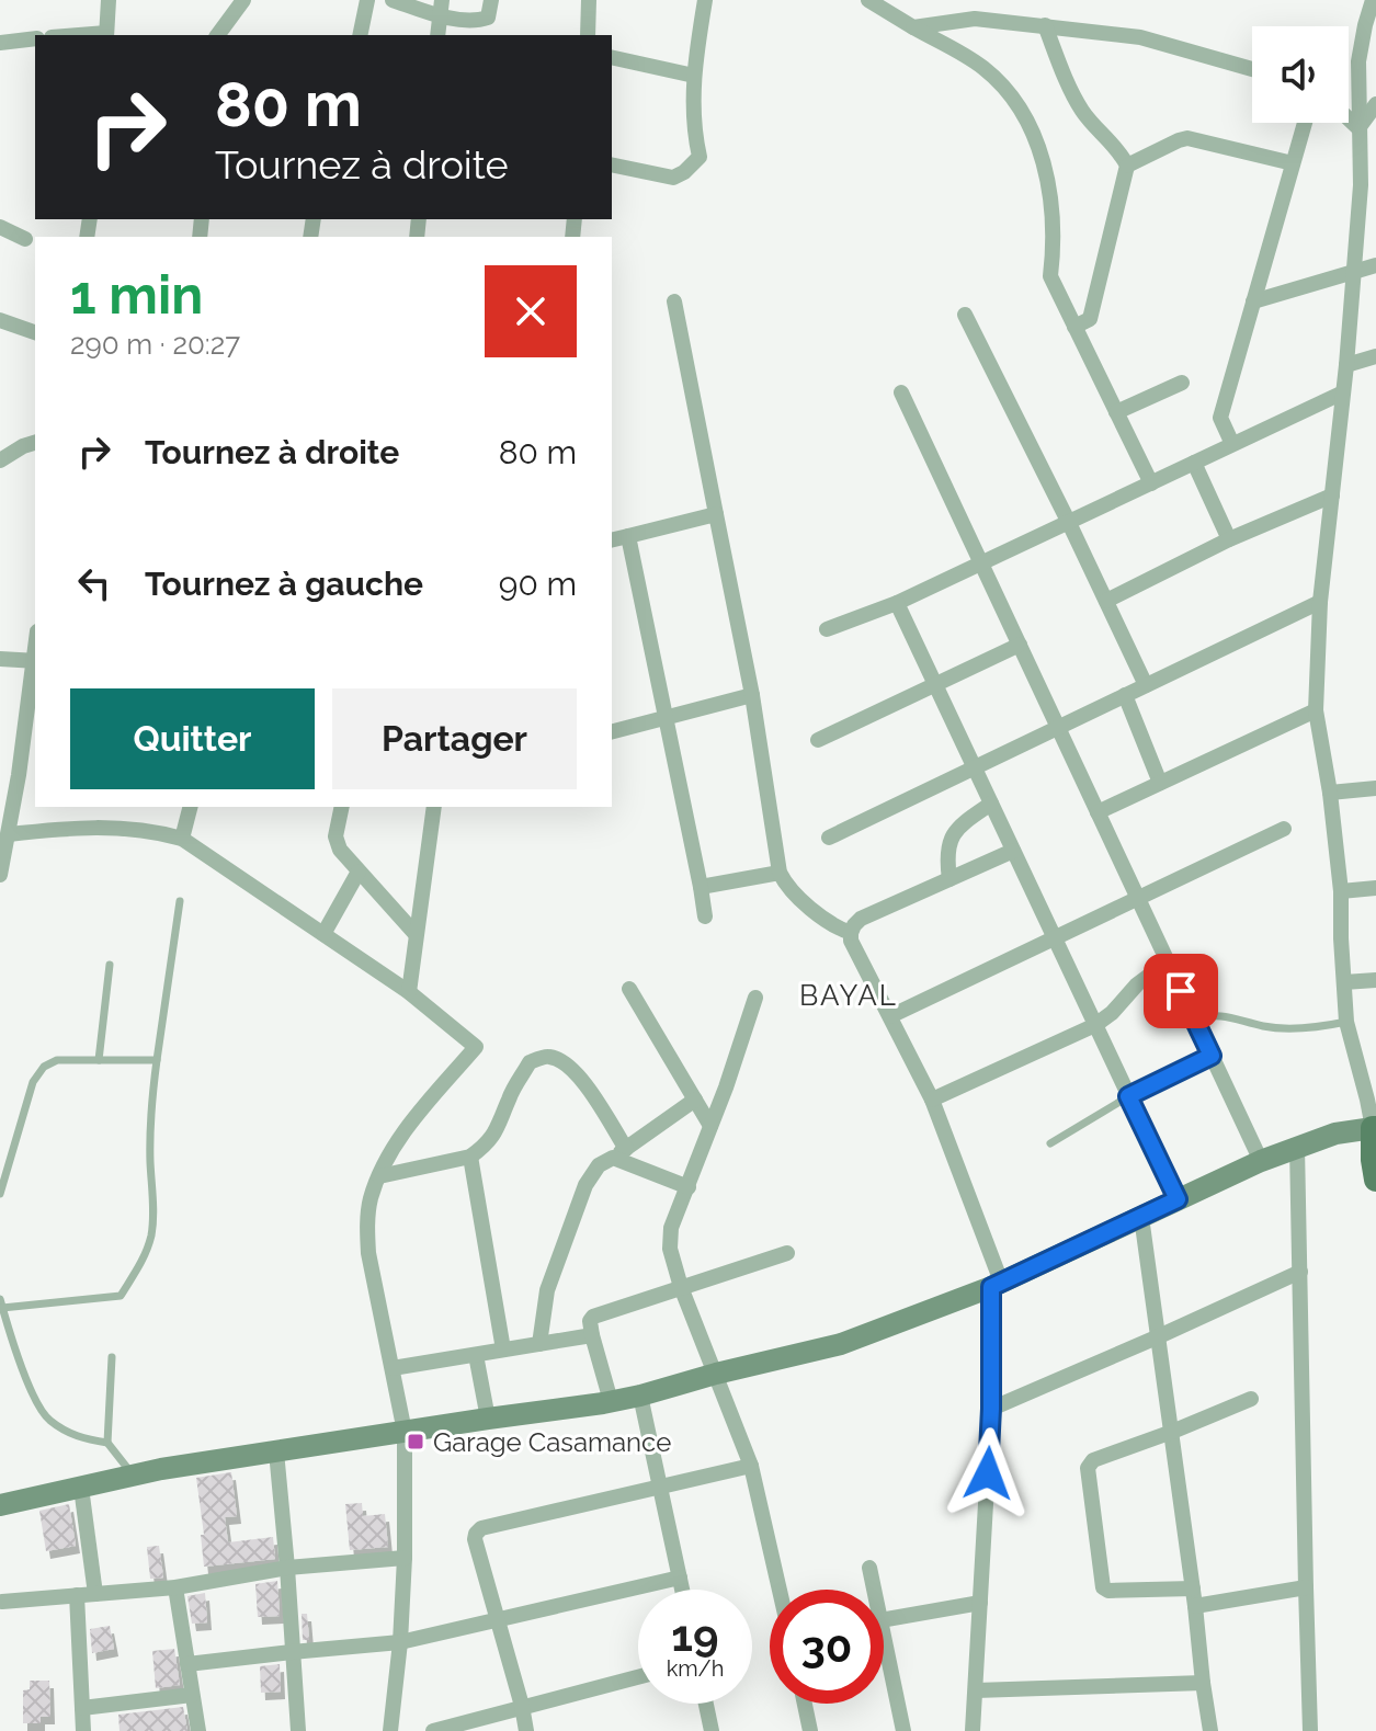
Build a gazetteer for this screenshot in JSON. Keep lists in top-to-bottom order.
{
  "districts": ["BAYAL"],
  "places": {
    "transit": ["Garage Casamance"]
  },
  "page": {
    "turn": ["80 m", "Tournez à droite"],
    "heading": ["1 min", "290 m · 20:27"],
    "list": [
      {
        "name": "Tournez à droite",
        "value": "80 m"
      },
      {
        "name": "Tournez à gauche",
        "value": "90 m"
      }
    ],
    "buttons": ["Quitter", "Partager"],
    "speed": "19 km/h",
    "limit": "30"
  }
}
